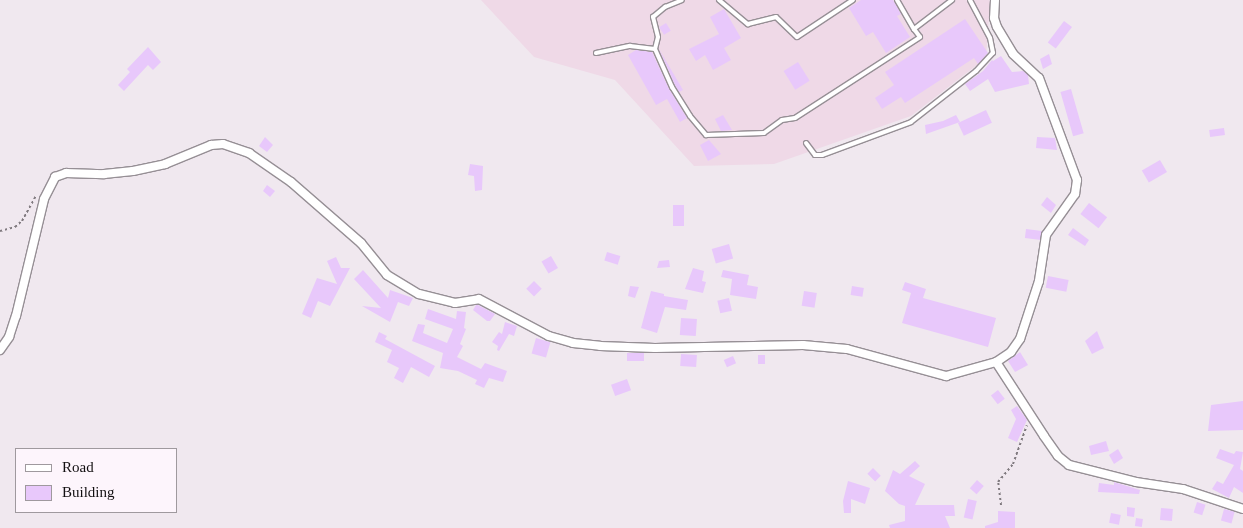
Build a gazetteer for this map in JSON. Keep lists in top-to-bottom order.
{
  "legend": ["Road", "Building"]
}
